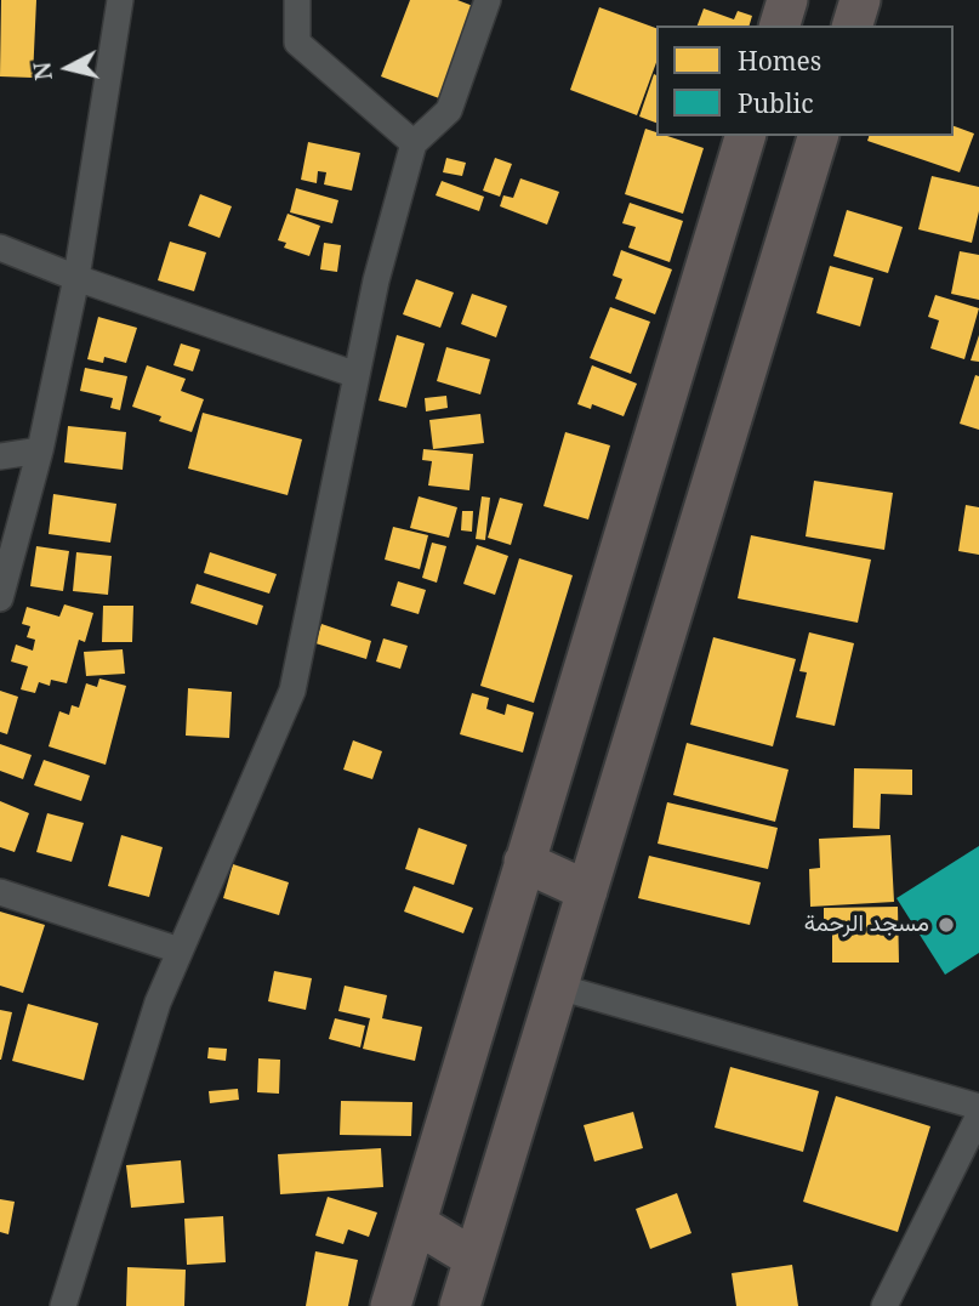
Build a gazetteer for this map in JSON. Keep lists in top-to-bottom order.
{
  "places": ["مسجد الرحمة"],
  "legend": ["Homes", "Public"],
  "north": "left"
}
